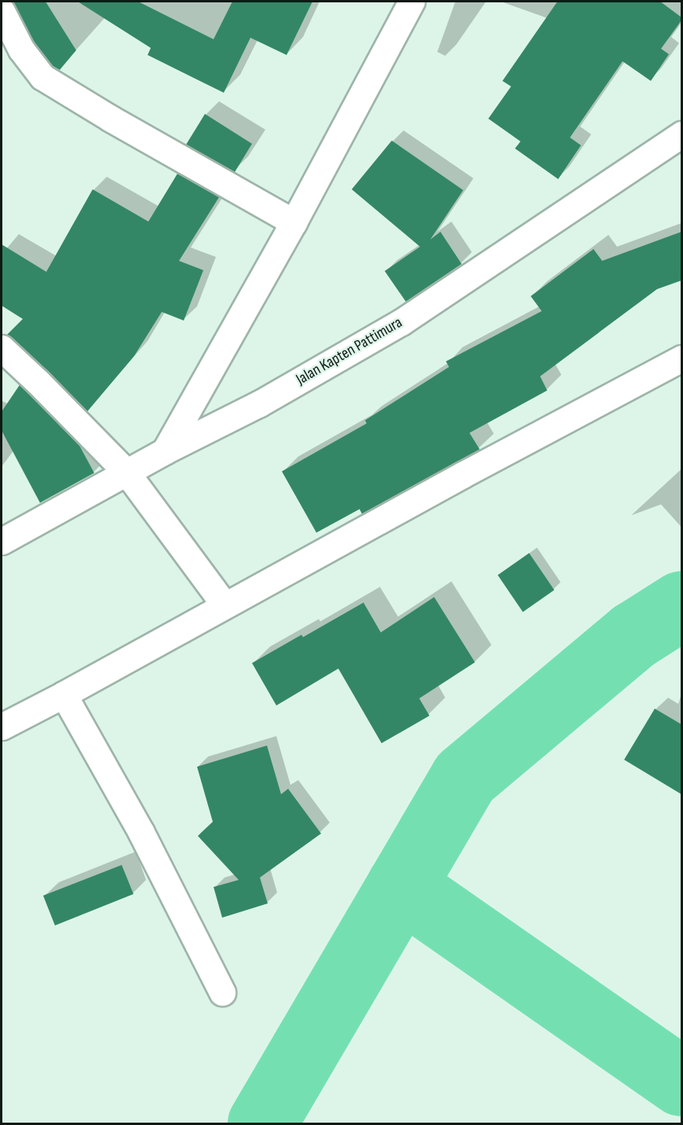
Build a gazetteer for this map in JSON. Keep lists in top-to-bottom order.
{
  "streets": {
    "street": ["Jalan Kapten Pattimura"]
  }
}
